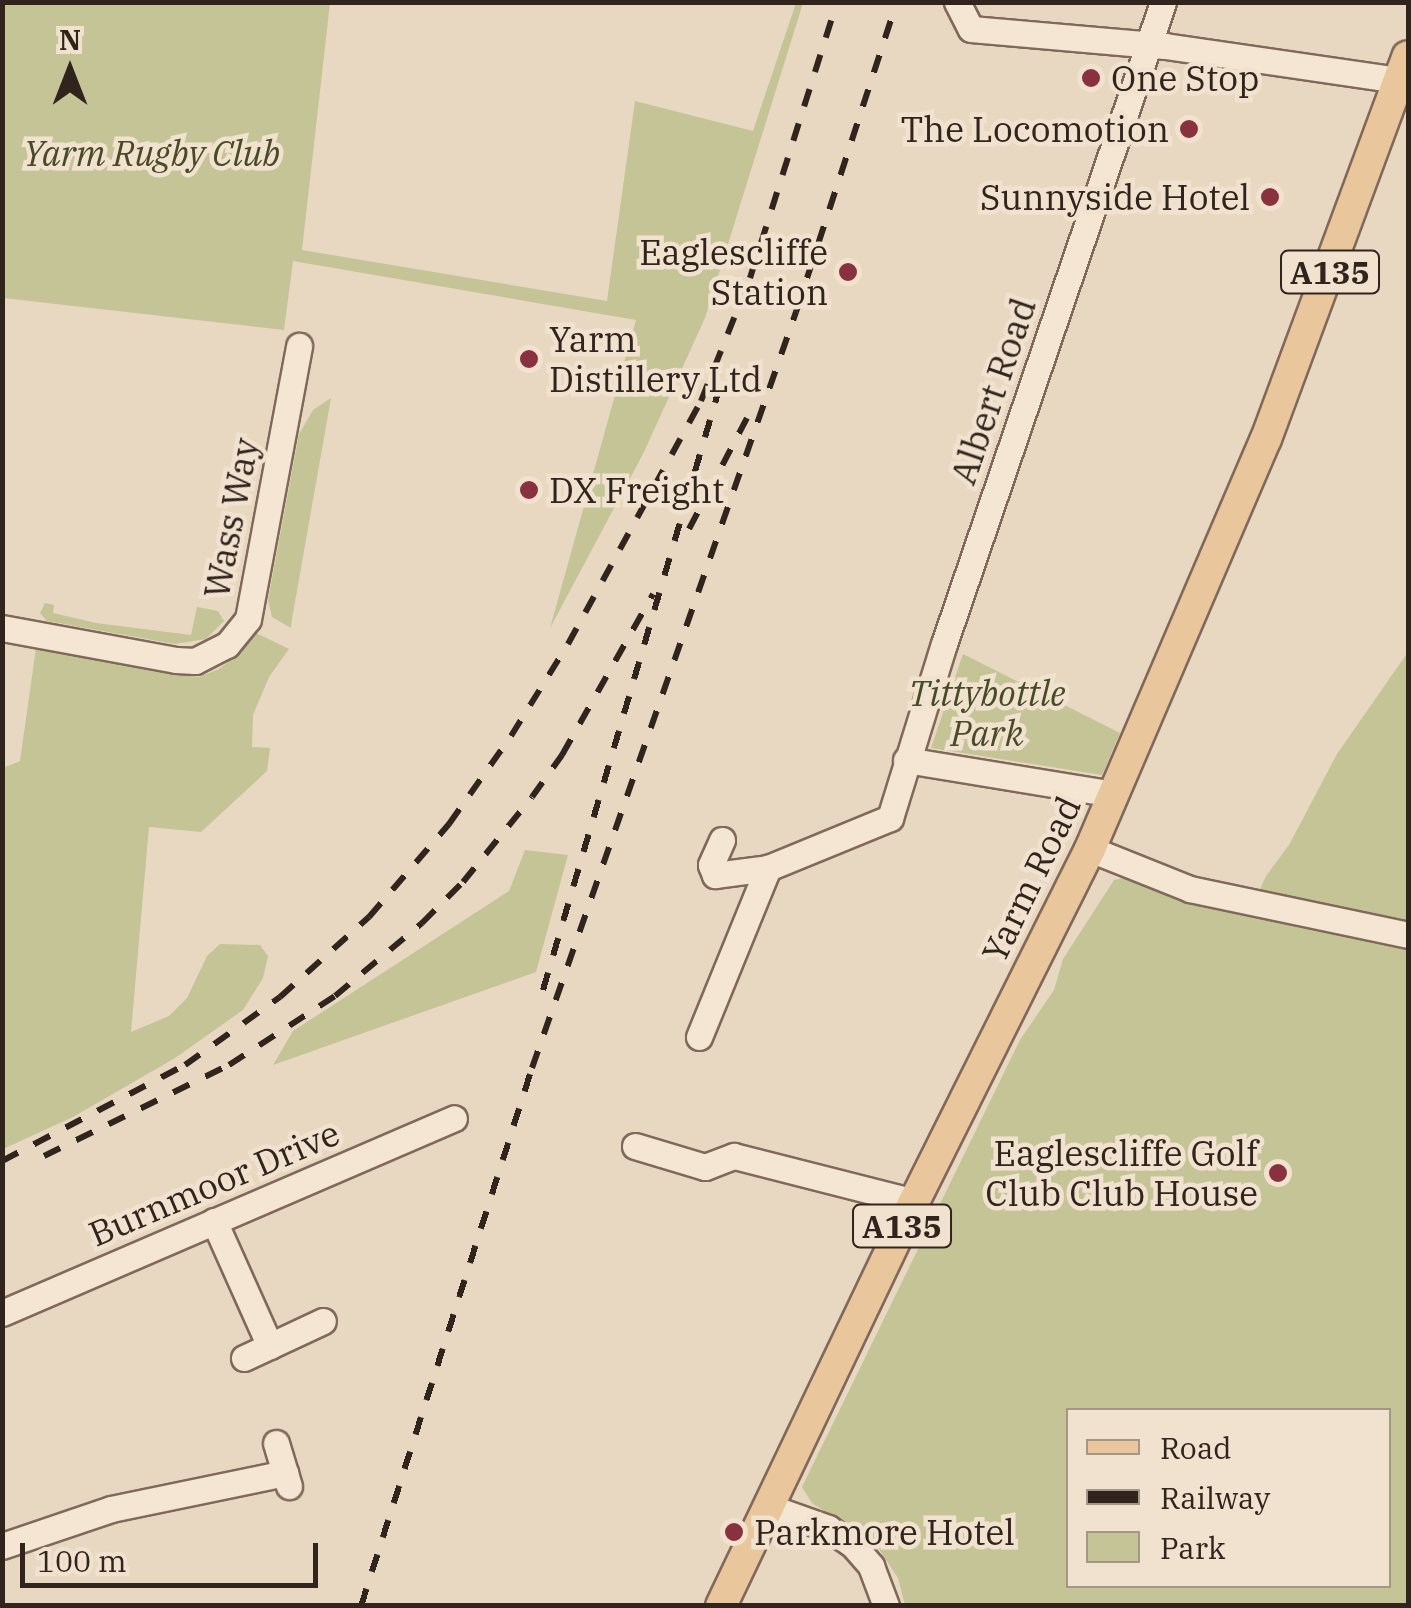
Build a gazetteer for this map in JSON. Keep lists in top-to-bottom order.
{
  "streets": {
    "main road": ["A135", "Yarm Road"],
    "street": ["Albert Road", "Wass Way", "Burnmoor Drive"]
  },
  "parks": ["Yarm Rugby Club", "Tittybottle Park"],
  "places": [
    "One Stop",
    "The Locomotion",
    "Sunnyside Hotel",
    "Eaglescliffe Station",
    "Yarm Distillery Ltd",
    "DX Freight",
    "Eaglescliffe Golf Club Club House",
    "Parkmore Hotel"
  ],
  "legend": ["Road", "Railway", "Park"],
  "scale_bar": "100 m",
  "north": "top"
}
